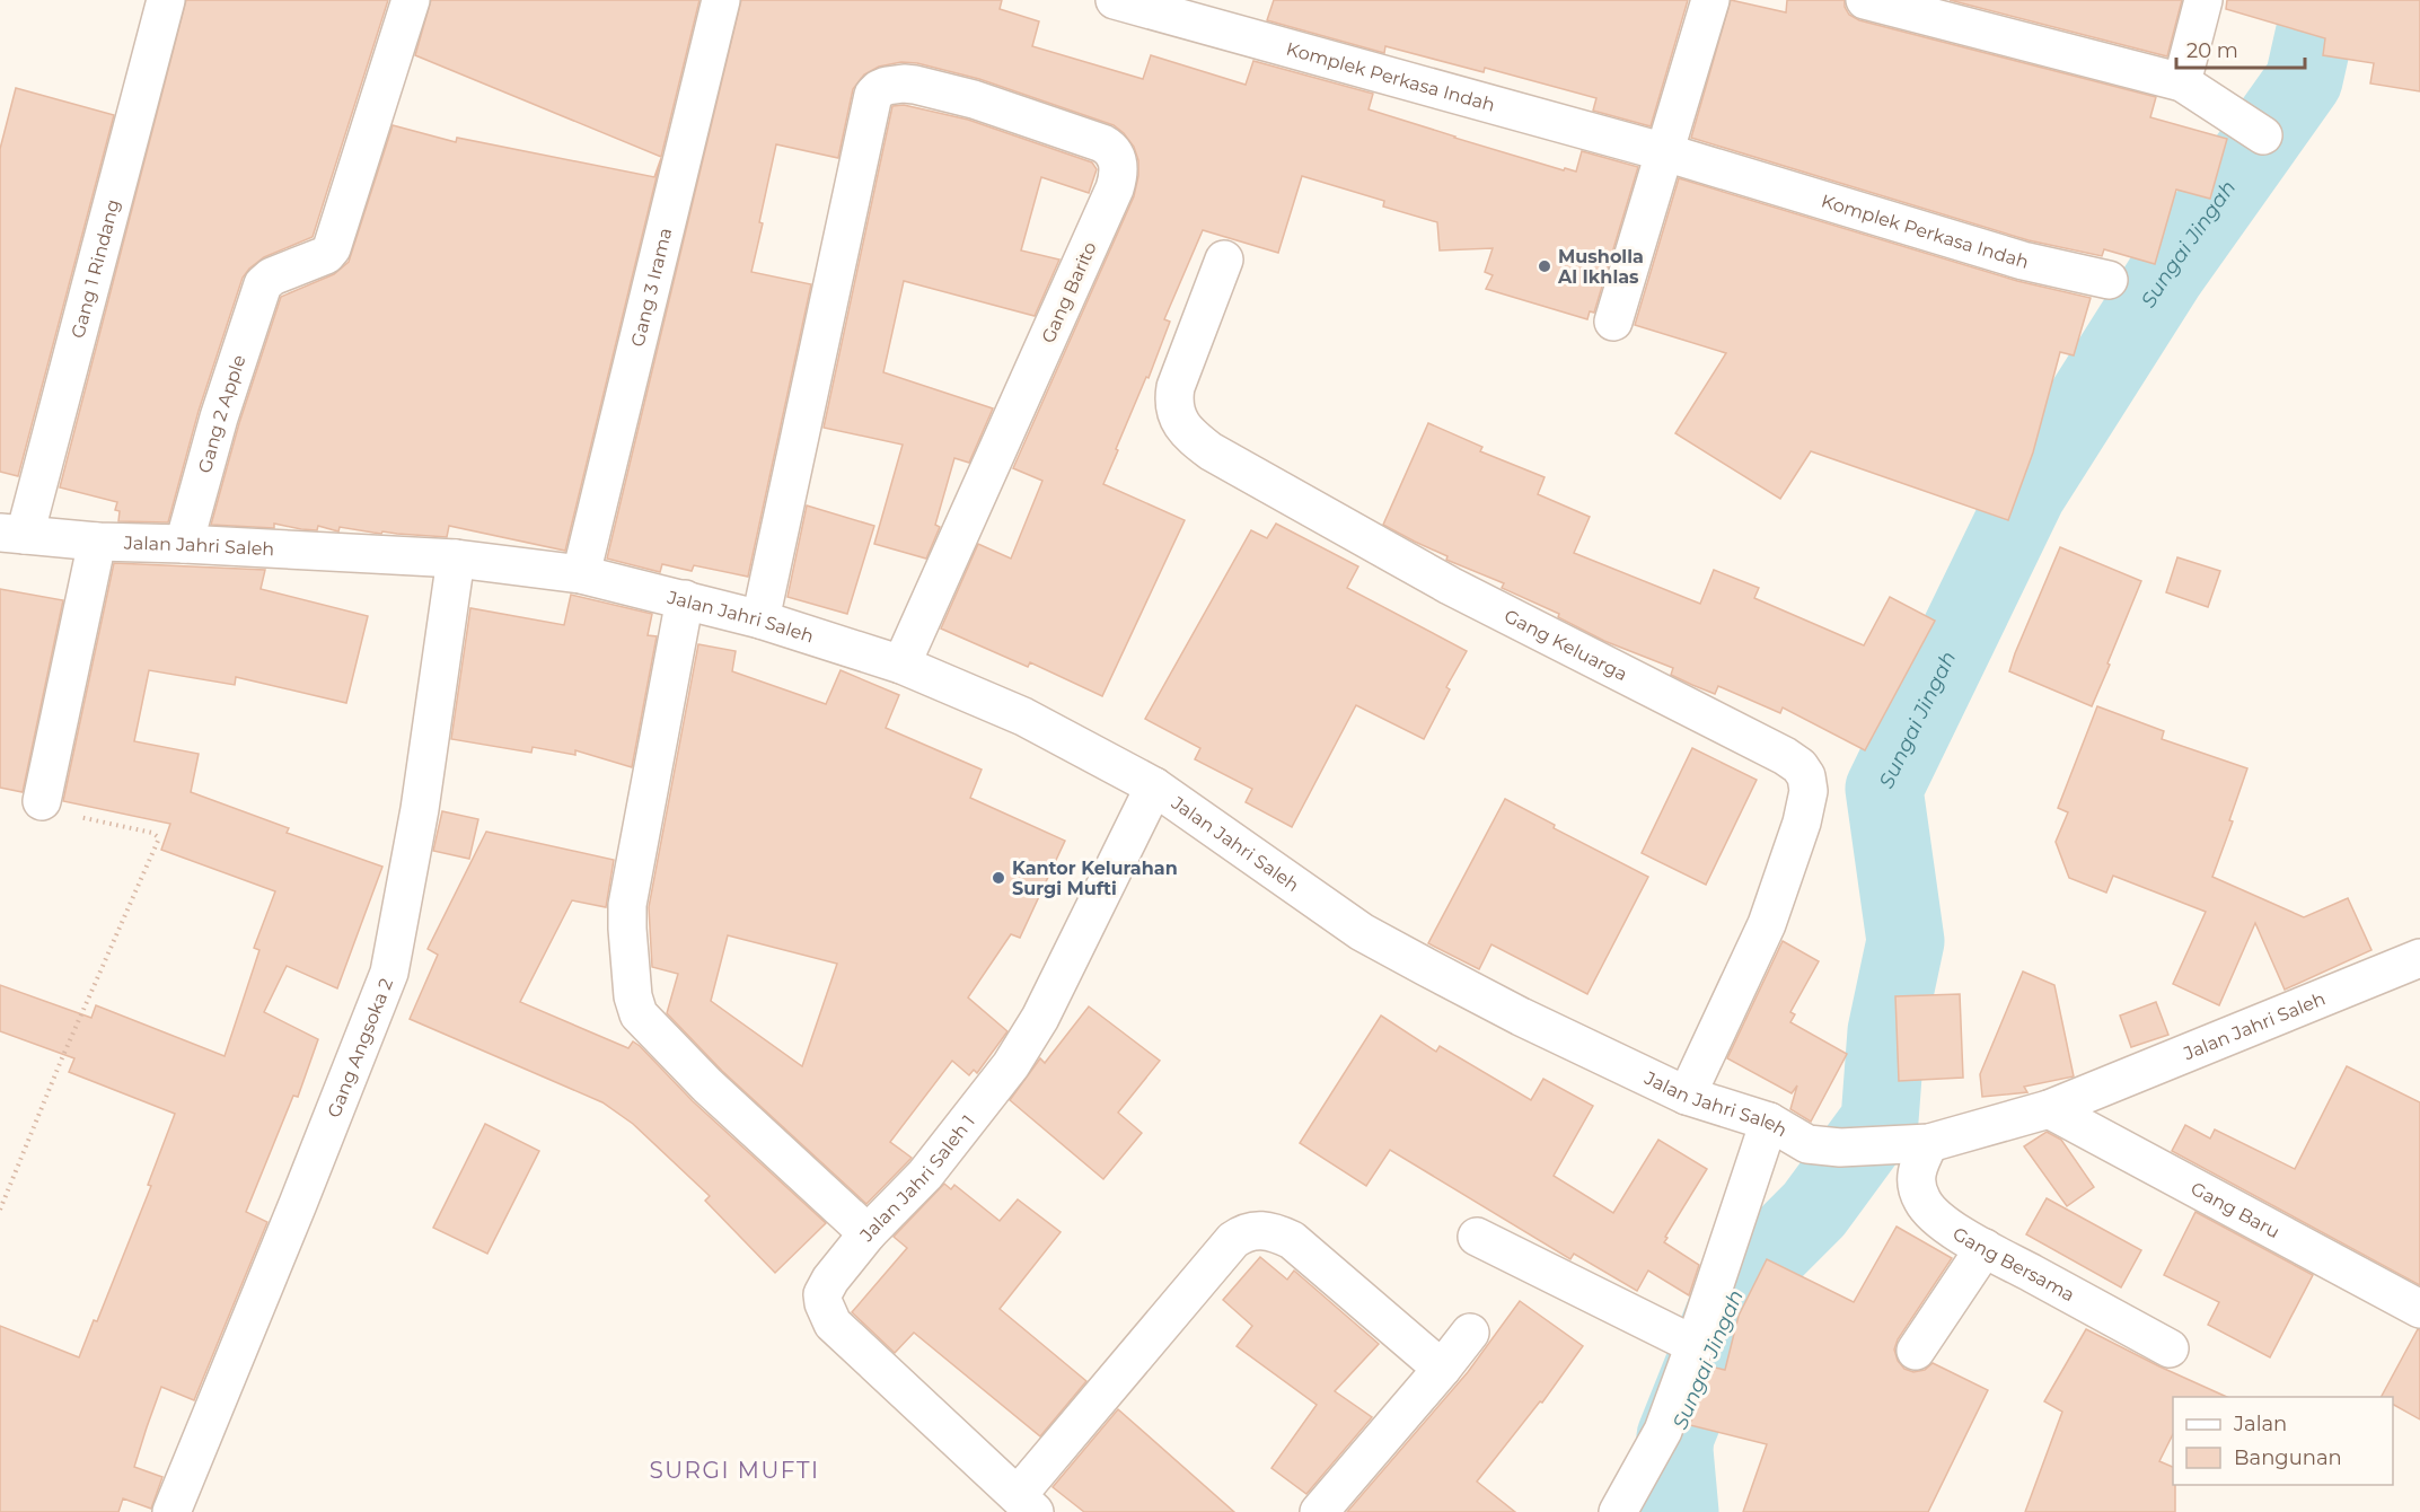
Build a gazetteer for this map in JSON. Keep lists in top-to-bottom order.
{
  "streets": {
    "street": [
      "Komplek Perkasa Indah",
      "Gang 1 Rindang",
      "Gang 3 Irama",
      "Gang Barito",
      "Gang 2 Apple",
      "Jalan Jahri Saleh",
      "Gang Keluarga",
      "Gang Angsoka 2",
      "Jalan Jahri Saleh 1",
      "Gang Baru",
      "Gang Bersama"
    ]
  },
  "crossings": [
    ["Gang 1 Rindang", "Jalan Jahri Saleh"],
    ["Gang 3 Irama", "Jalan Jahri Saleh"],
    ["Gang Barito", "Jalan Jahri Saleh"],
    ["Gang 2 Apple", "Jalan Jahri Saleh"],
    ["Jalan Jahri Saleh", "Gang Keluarga"],
    ["Jalan Jahri Saleh", "Gang Angsoka 2"],
    ["Jalan Jahri Saleh", "Jalan Jahri Saleh 1"],
    ["Jalan Jahri Saleh", "Gang Baru"],
    ["Jalan Jahri Saleh", "Gang Bersama"]
  ],
  "districts": ["SURGI MUFTI"],
  "water": ["Sungai Jingah"],
  "places": ["Musholla Al Ikhlas", "Kantor Kelurahan Surgi Mufti"],
  "legend": ["Jalan", "Bangunan"],
  "scale_bar": "20 m"
}
